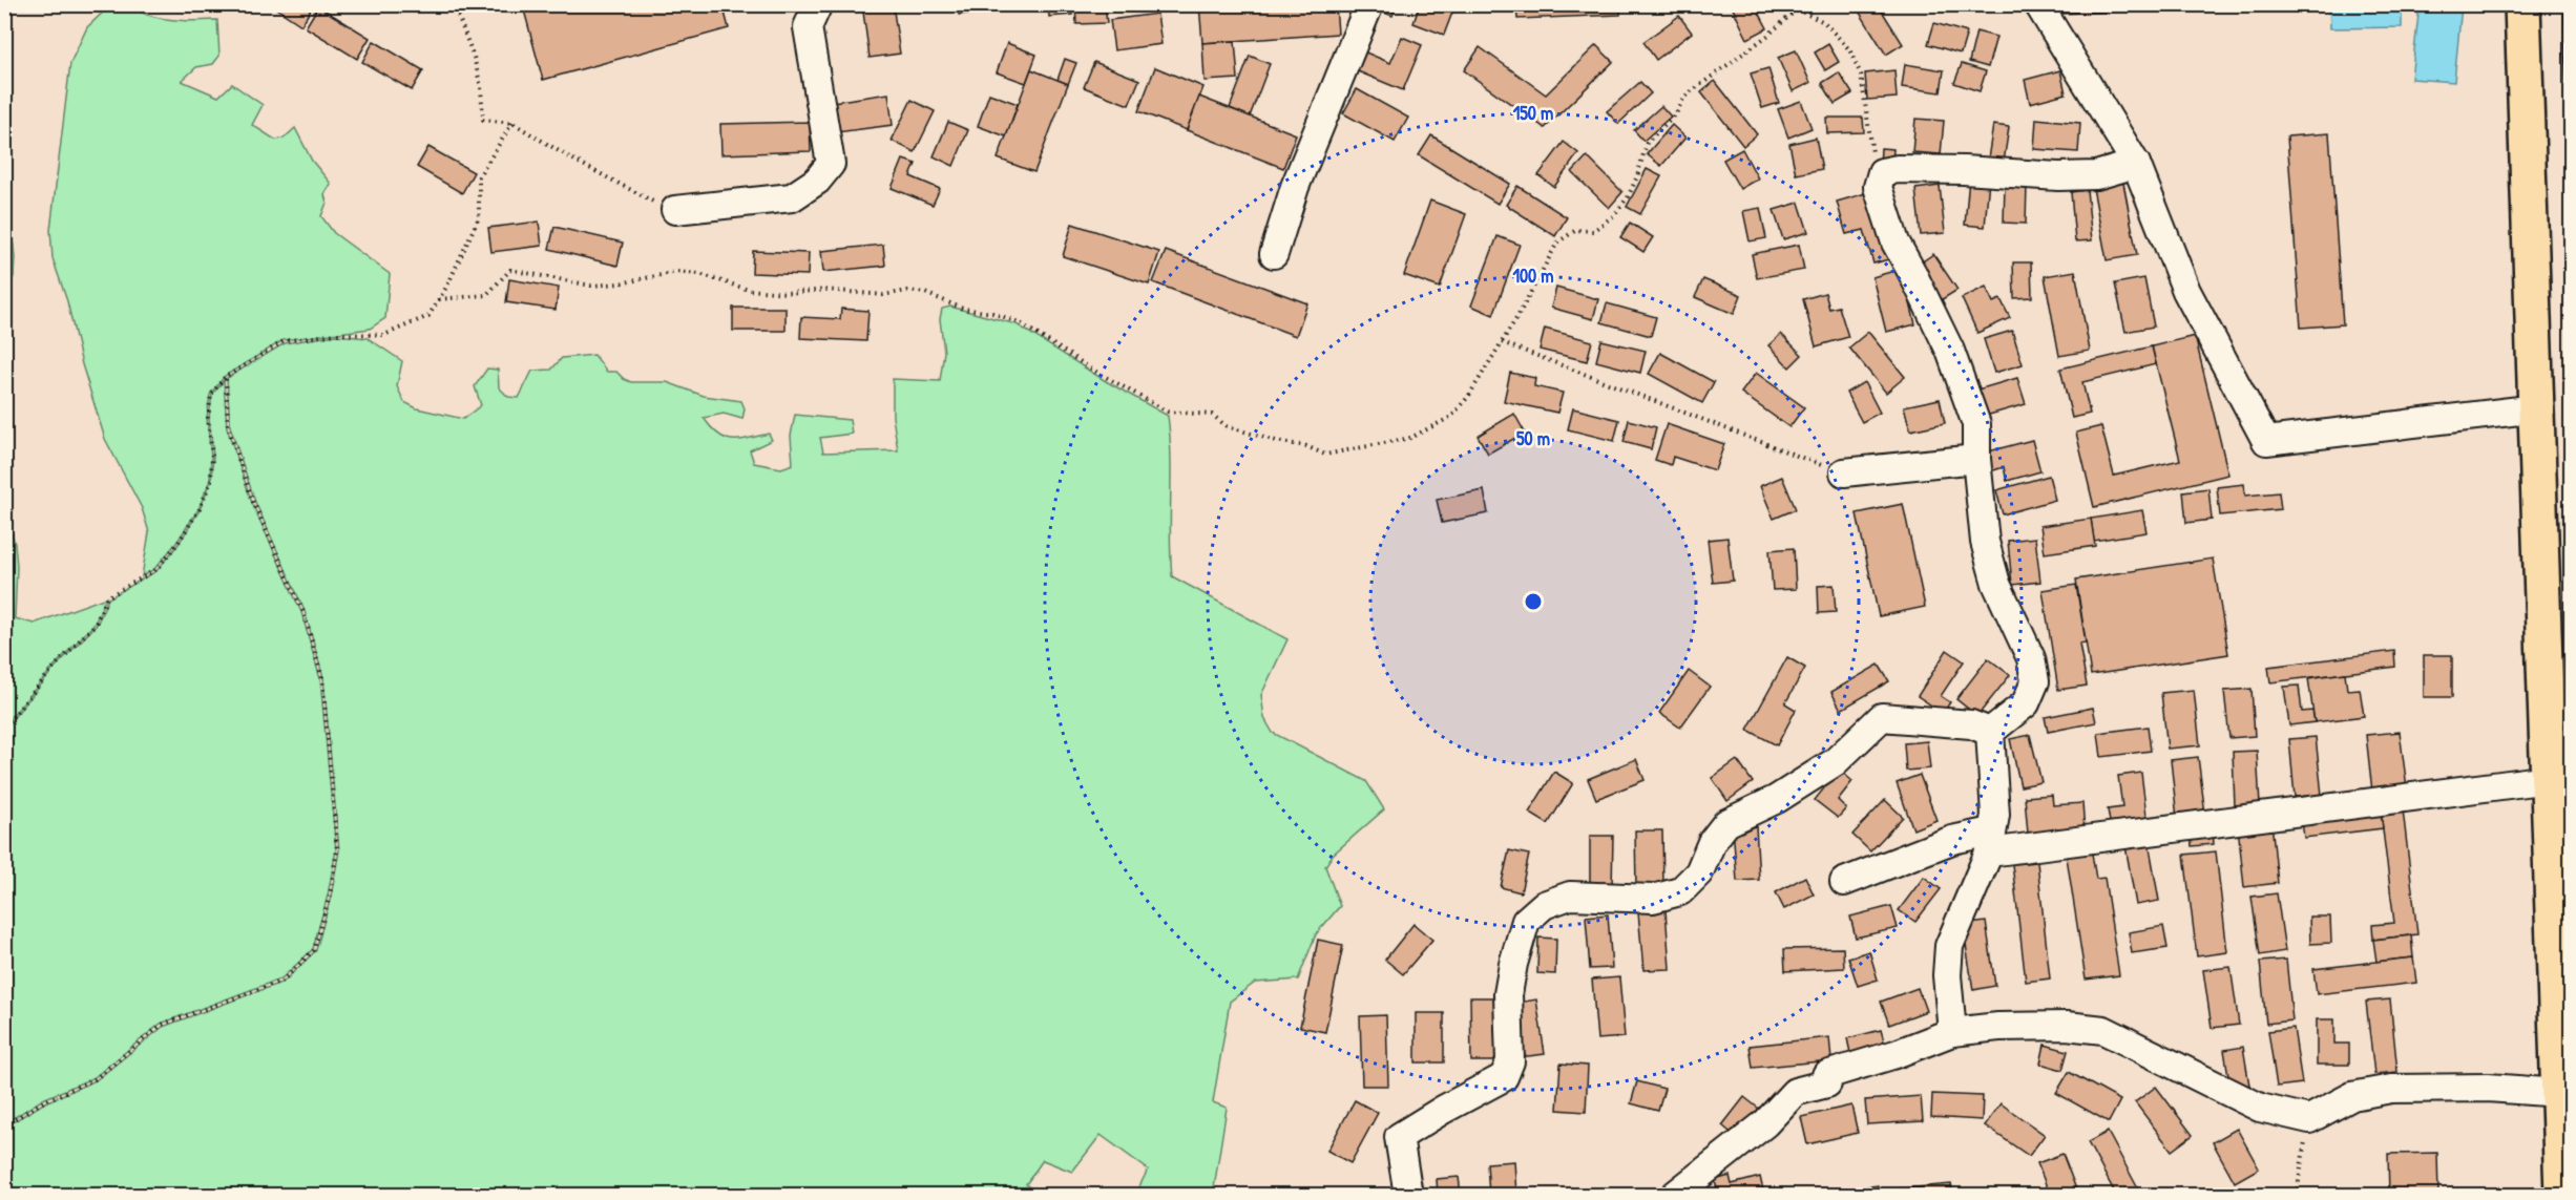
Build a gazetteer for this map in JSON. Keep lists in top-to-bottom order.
{
  "rings": ["150 m", "100 m", "50 m"]
}
